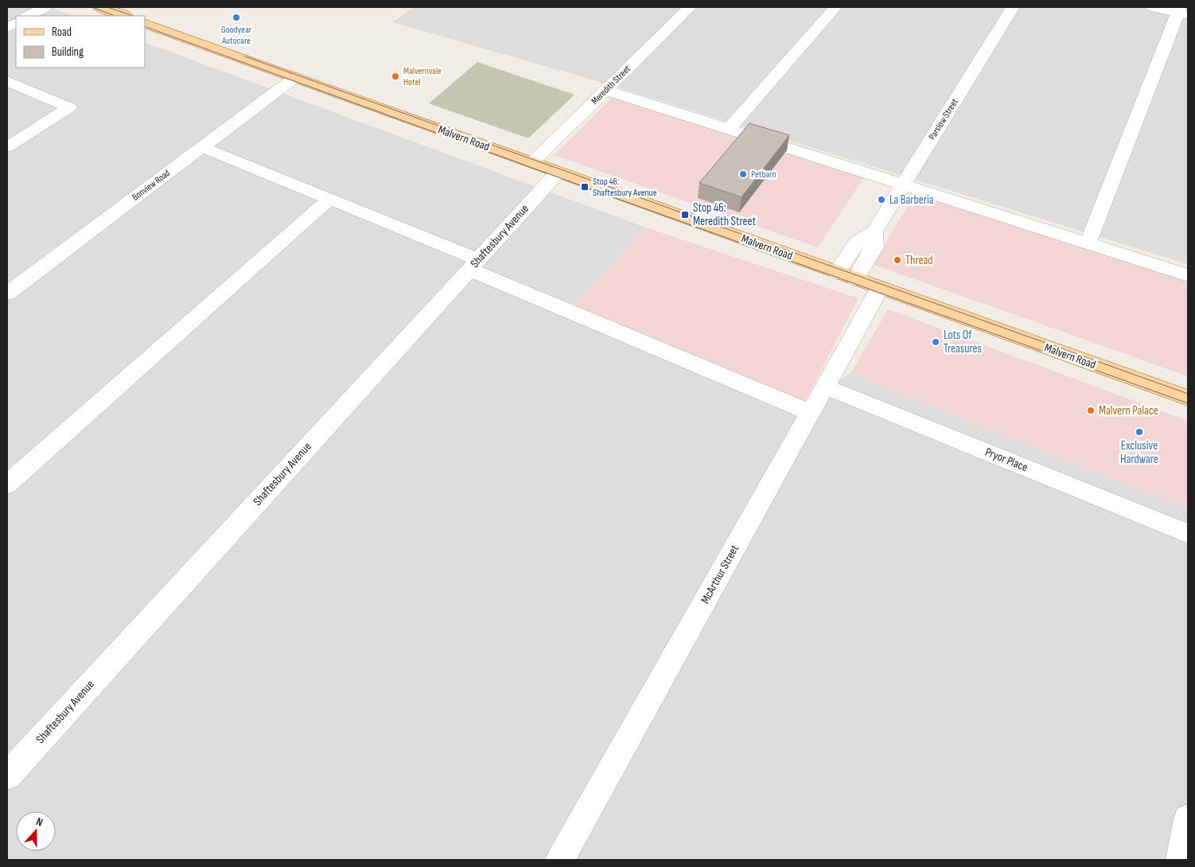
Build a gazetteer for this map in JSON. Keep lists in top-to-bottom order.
{
  "streets": {
    "main road": ["Malvern Road"],
    "street": [
      "Meredith Street",
      "Parslow Street",
      "Bonview Road",
      "Shaftesbury Avenue",
      "Pryor Place",
      "McArthur Street"
    ]
  },
  "crossings": [
    ["Meredith Street", "Malvern Road"],
    ["Parslow Street", "Malvern Road"],
    ["Malvern Road", "Bonview Road"],
    ["Malvern Road", "Shaftesbury Avenue"],
    ["Malvern Road", "McArthur Street"],
    ["Pryor Place", "McArthur Street"]
  ],
  "places": {
    "other": [
      "Goodyear Autocare",
      "Malvernvale Hotel",
      "Petbarn",
      "La Barberia",
      "Thread",
      "Lots Of Treasures",
      "Malvern Palace",
      "Exclusive Hardware"
    ],
    "transit": ["Stop 46: Shaftesbury Avenue", "Stop 46: Meredith Street"]
  },
  "legend": ["Road", "Building"],
  "north": "top"
}
